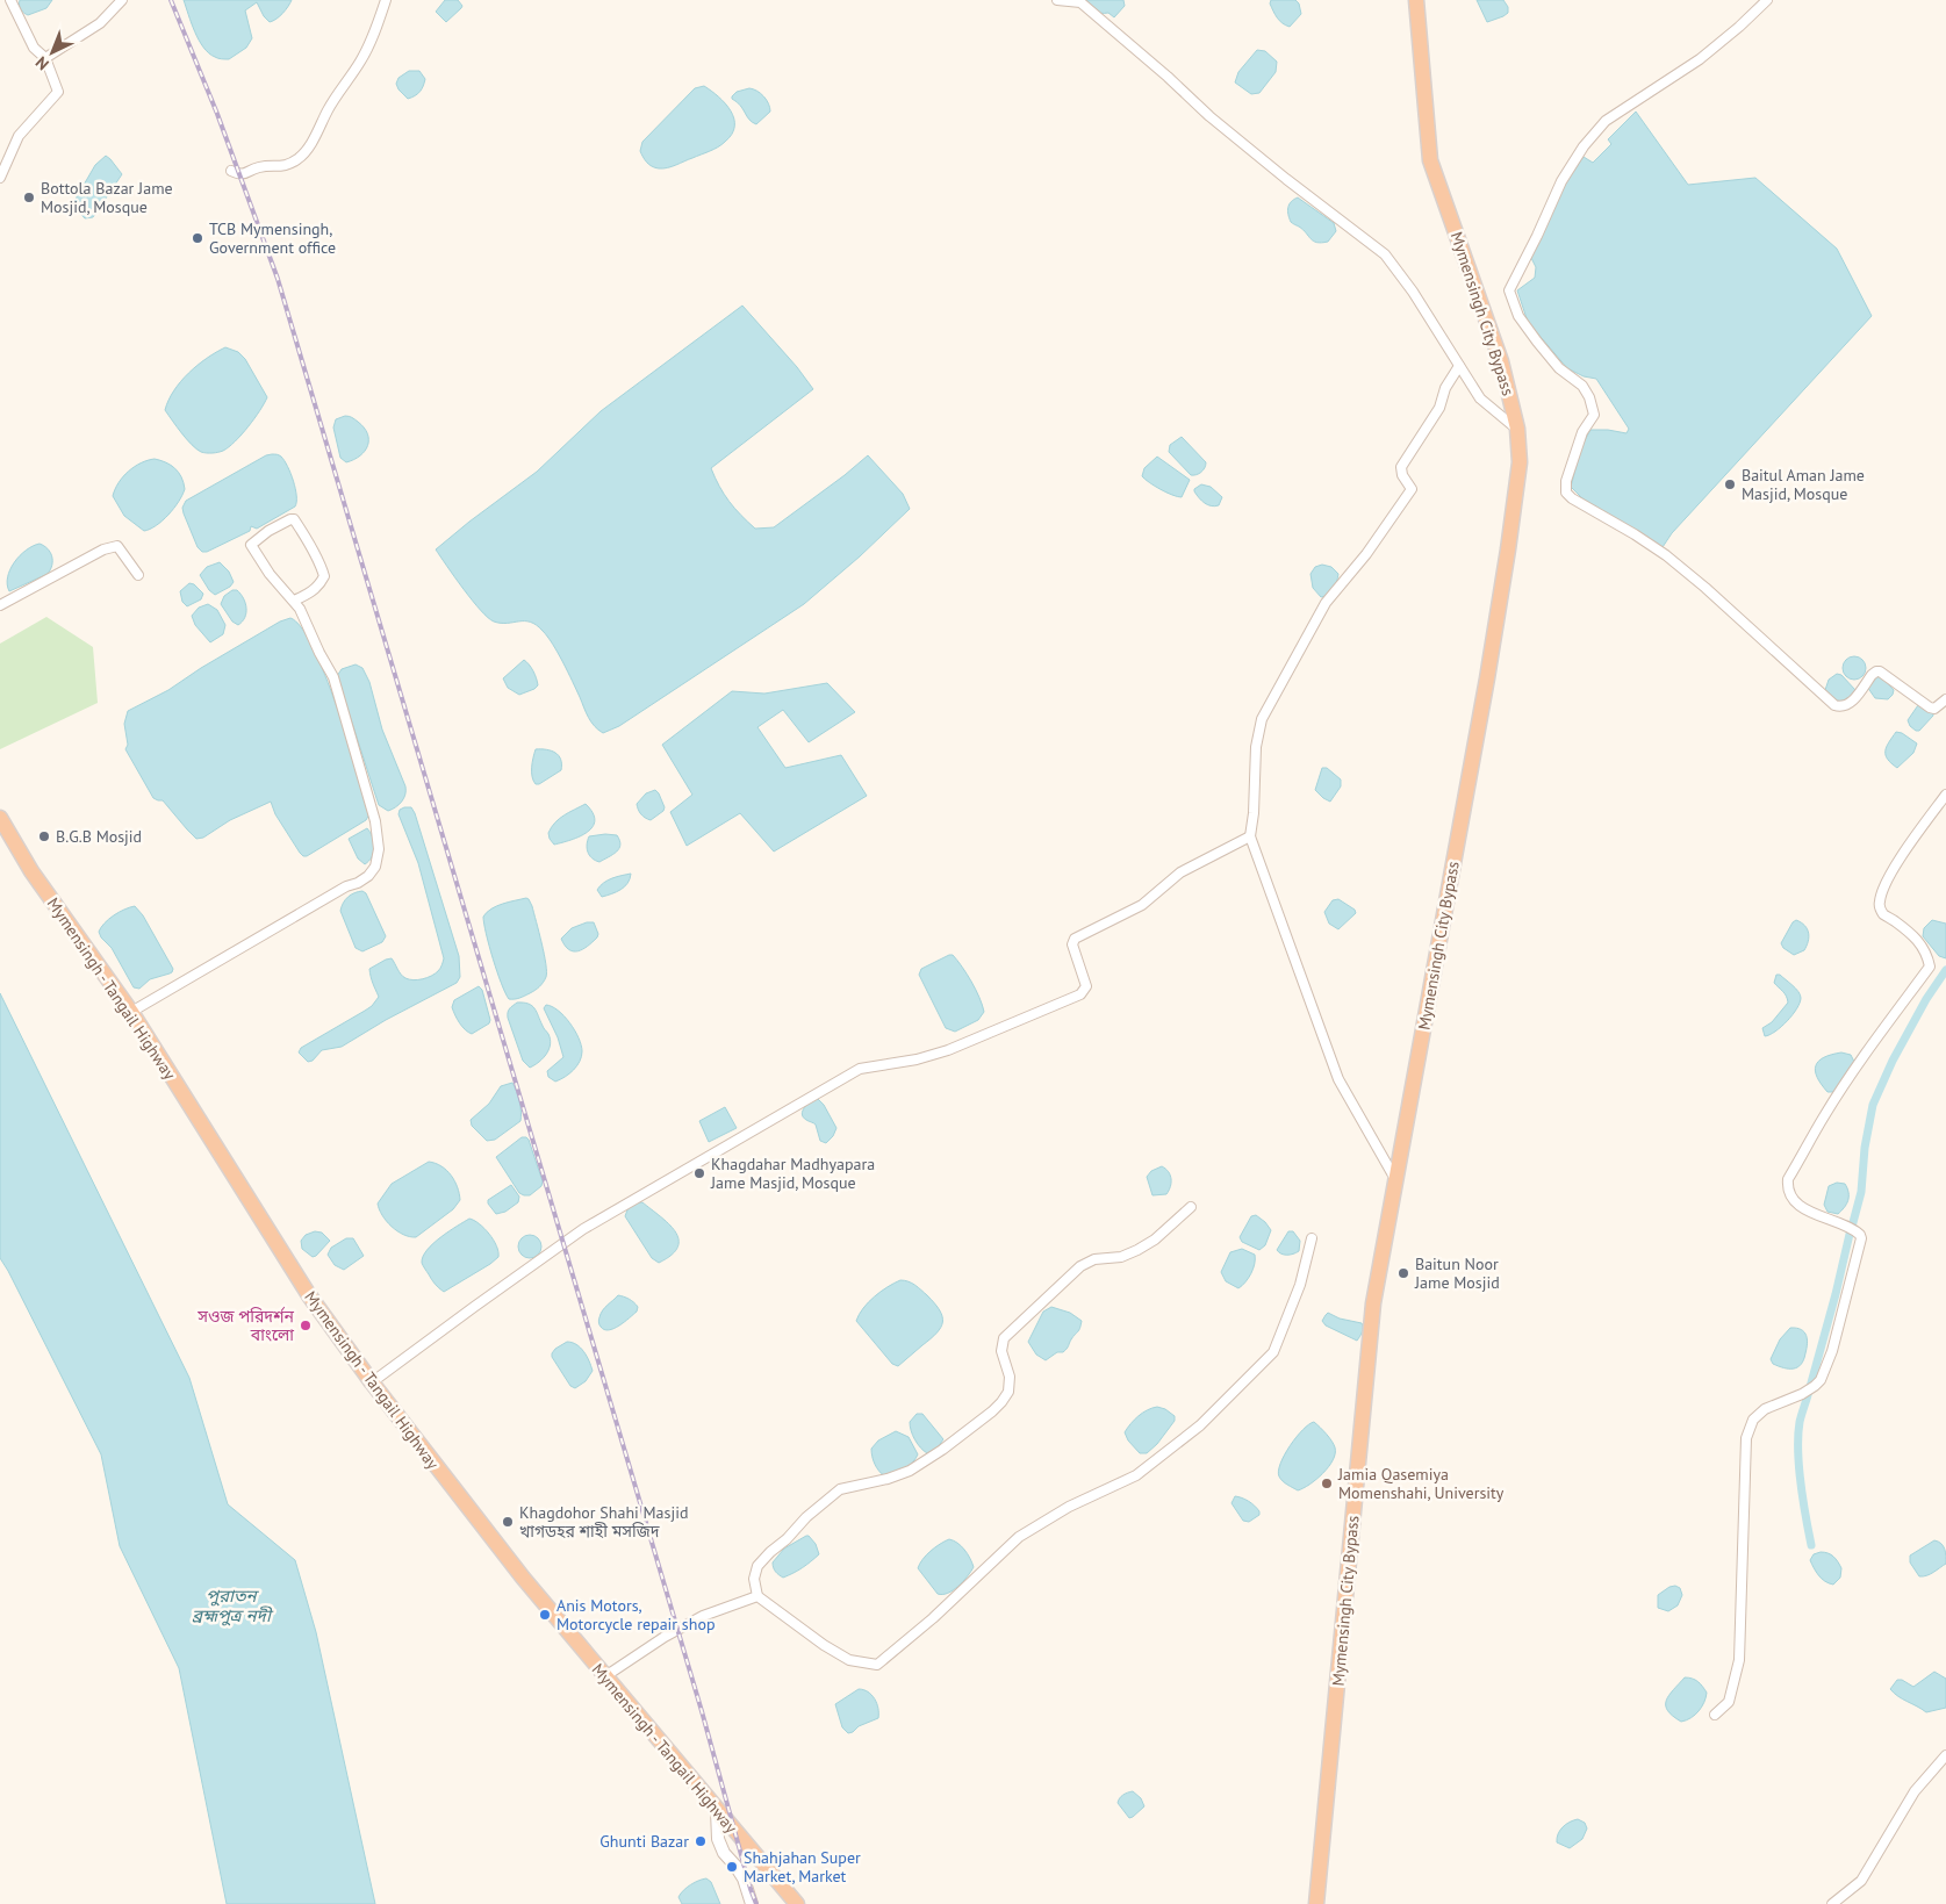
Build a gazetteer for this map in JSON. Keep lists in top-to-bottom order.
{
  "streets": {
    "highway": ["Mymensingh City Bypass", "Mymensingh - Tangail Highway"]
  },
  "water": ["পুরাতন ব্রহ্মপুত্র নদী"],
  "places": [
    "Bottola Bazar Jame Mosjid, Mosque",
    "TCB Mymensingh, Government office",
    "Baitul Aman Jame Masjid, Mosque",
    "B.G.B Mosjid",
    "Khagdahar Madhyapara Jame Masjid, Mosque",
    "Baitun Noor Jame Mosjid",
    "সওজ পরিদর্শন বাংলো",
    "Jamia Qasemiya Momenshahi, University",
    "Khagdohor Shahi Masjid খাগডহর শাহী মসজিদ",
    "Anis Motors, Motorcycle repair shop",
    "Ghunti Bazar",
    "Shahjahan Super Market, Market"
  ],
  "north": "bottom left"
}
